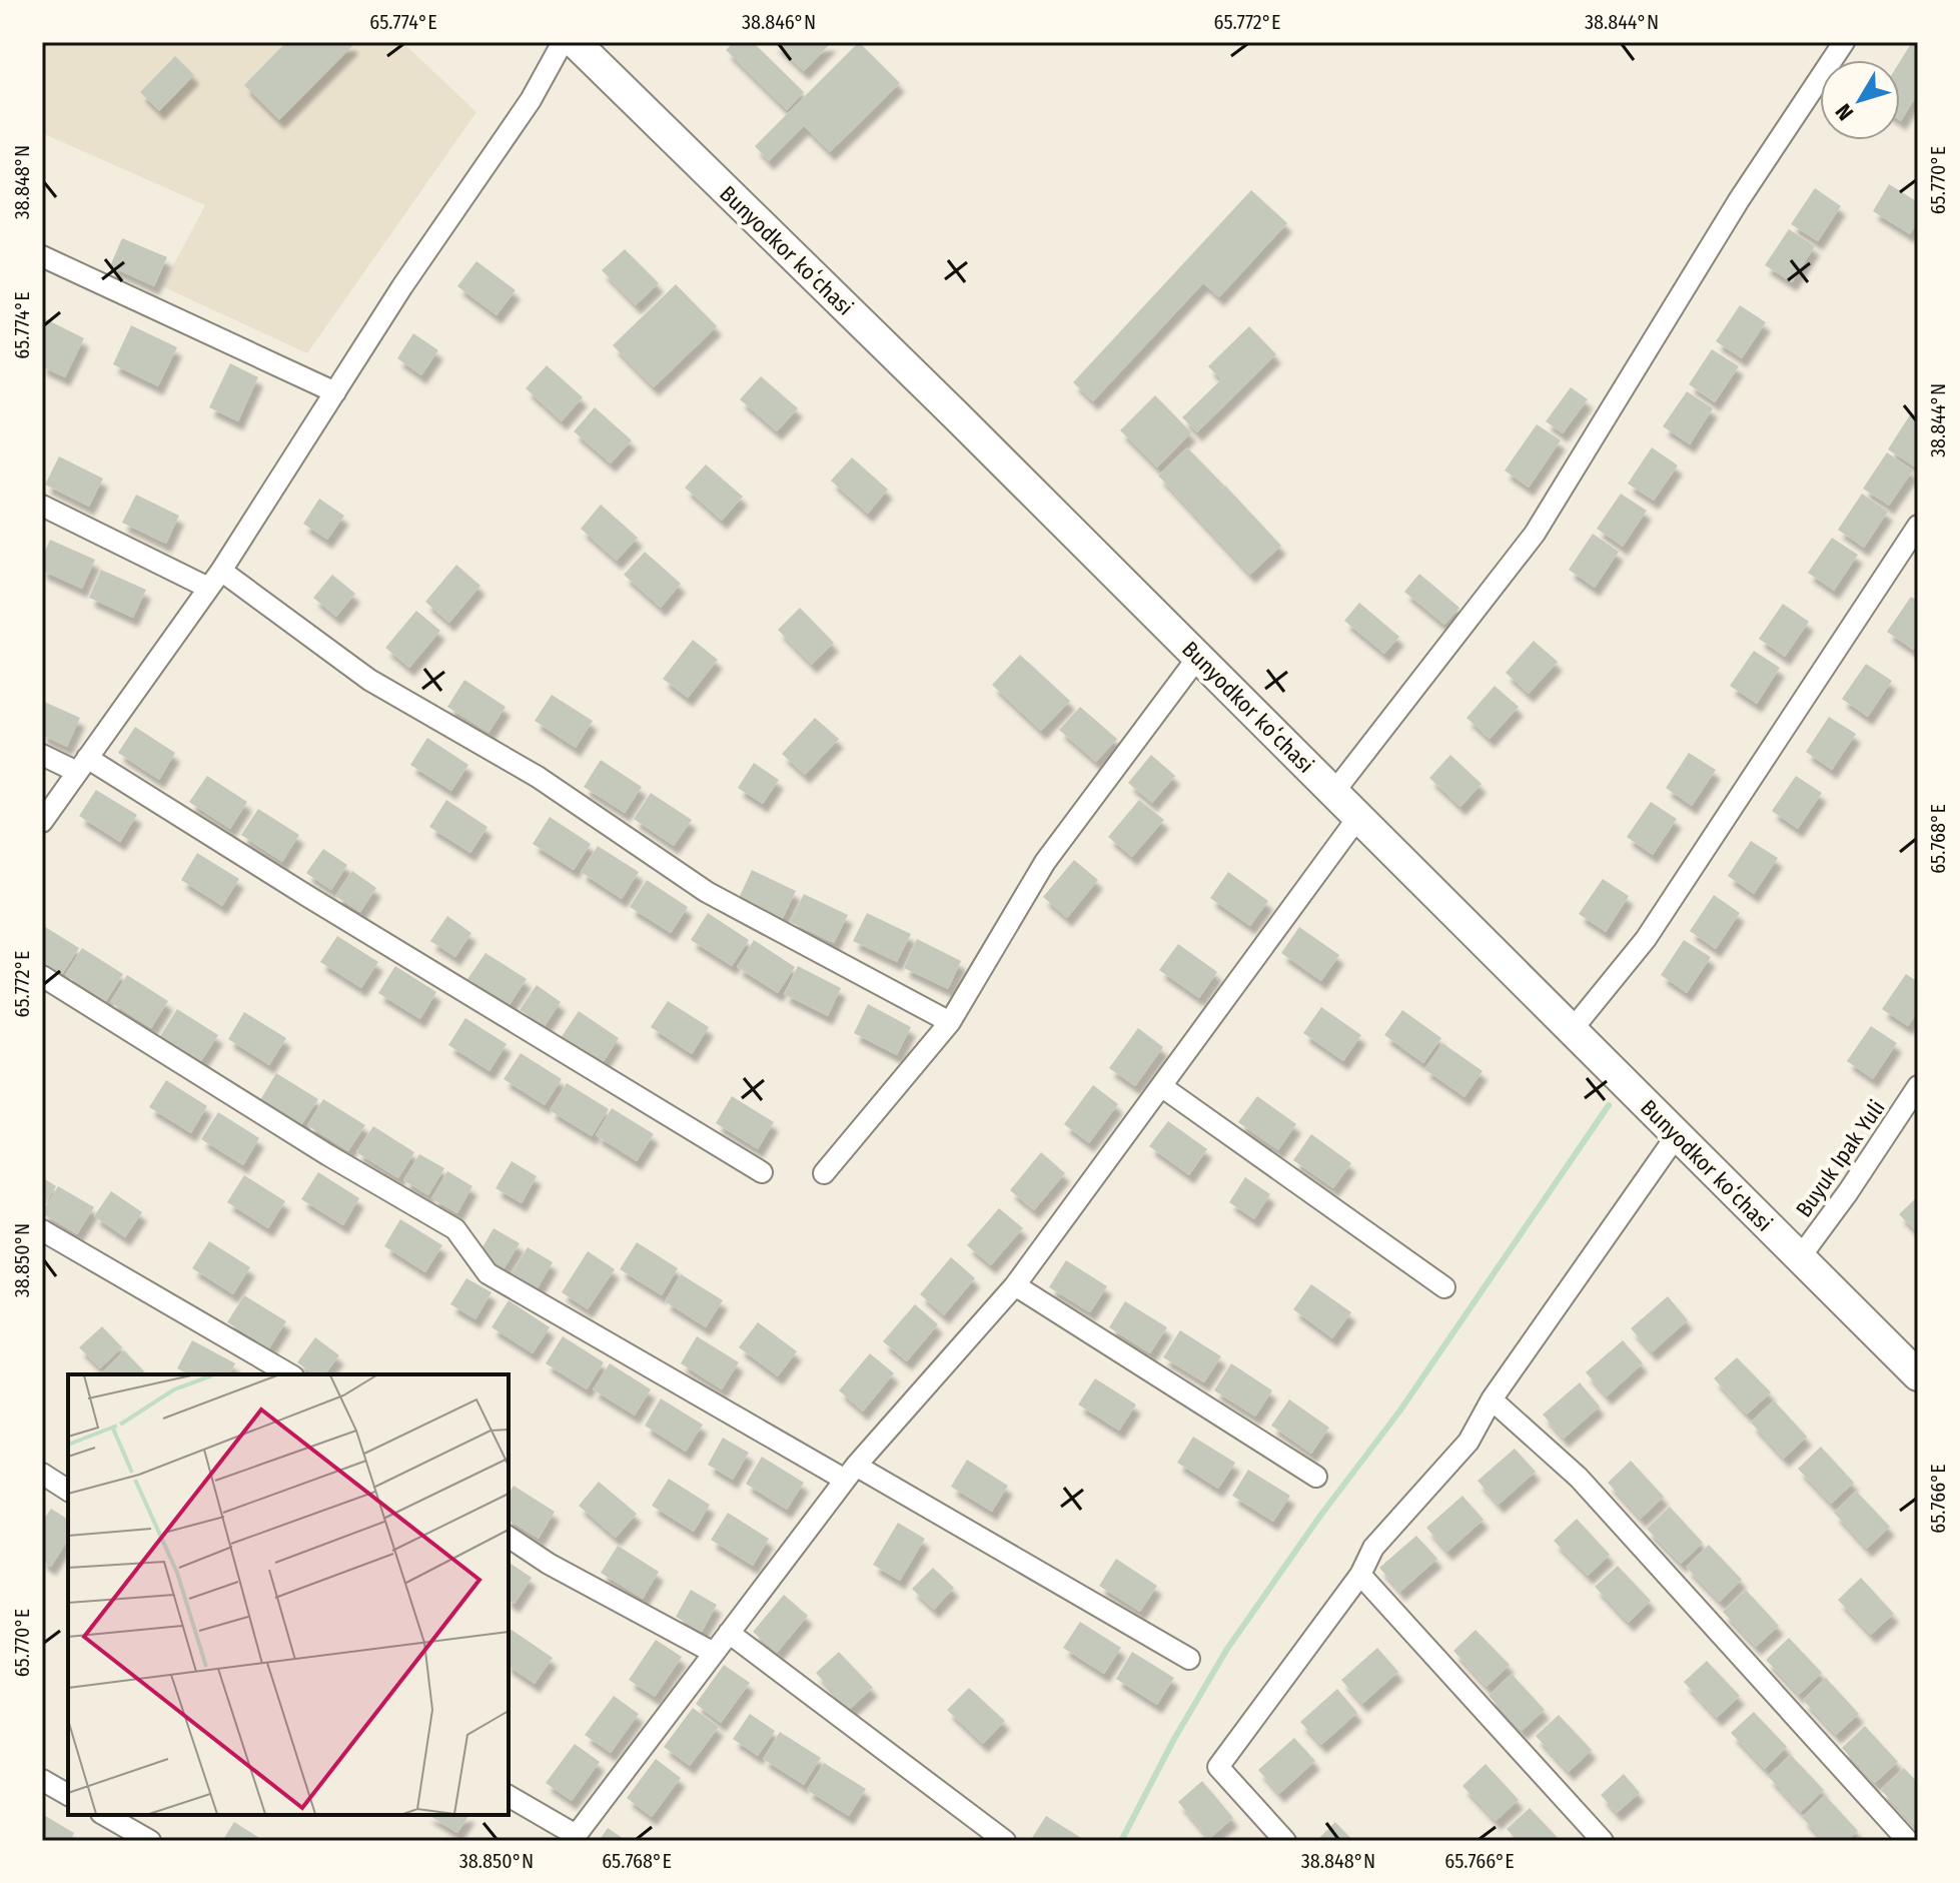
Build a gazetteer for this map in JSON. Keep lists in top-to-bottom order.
{
  "streets": {
    "main road": ["Bunyodkor koʻchasi"],
    "street": ["Buyuk Ipak Yuli"]
  },
  "crossings": [
    ["Bunyodkor koʻchasi", "Buyuk Ipak Yuli"]
  ],
  "north": "bottom left",
  "coordinates": [
    "65.774°E",
    "38.846°N",
    "65.772°E",
    "38.844°N",
    "65.770°E",
    "38.848°N",
    "65.768°E",
    "38.850°N",
    "65.766°E"
  ]
}
